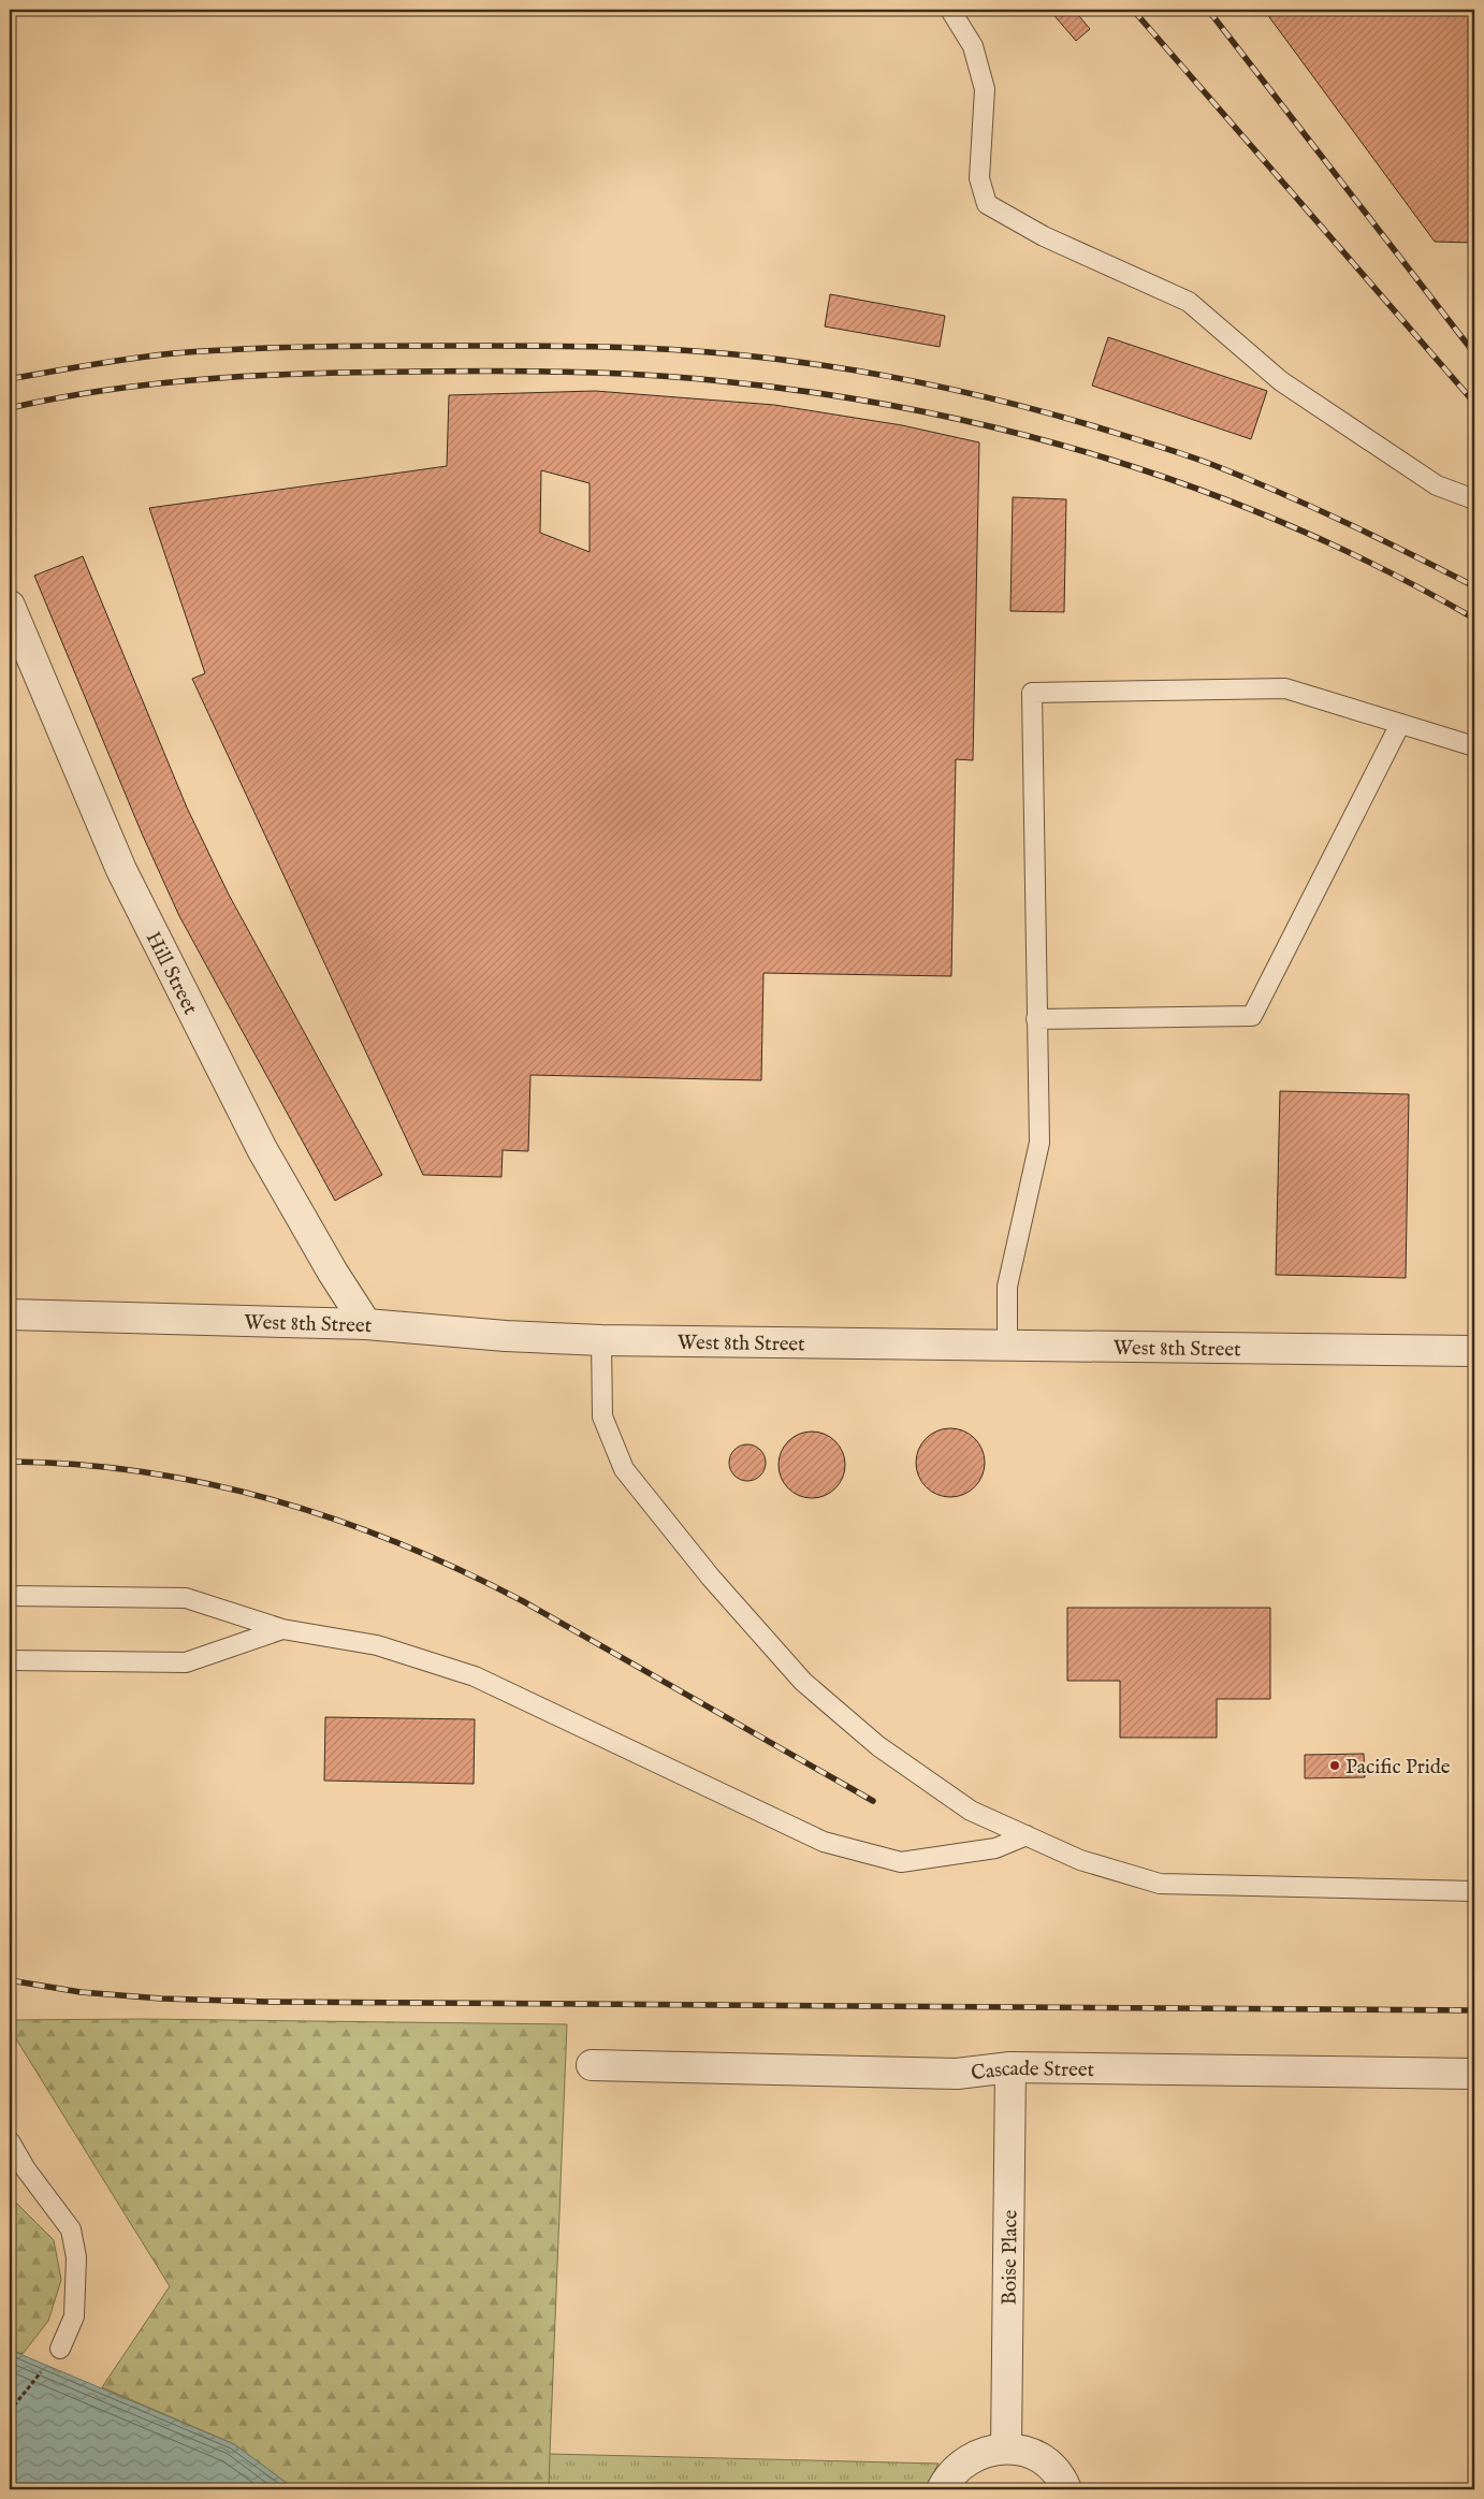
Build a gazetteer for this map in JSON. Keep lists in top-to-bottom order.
{
  "streets": {
    "street": [
      "Hill Street",
      "West 8th Street",
      "Cascade Street",
      "Boise Place"
    ]
  },
  "crossings": [
    ["Hill Street", "West 8th Street"],
    ["Cascade Street", "Boise Place"]
  ],
  "places": ["Pacific Pride"]
}
